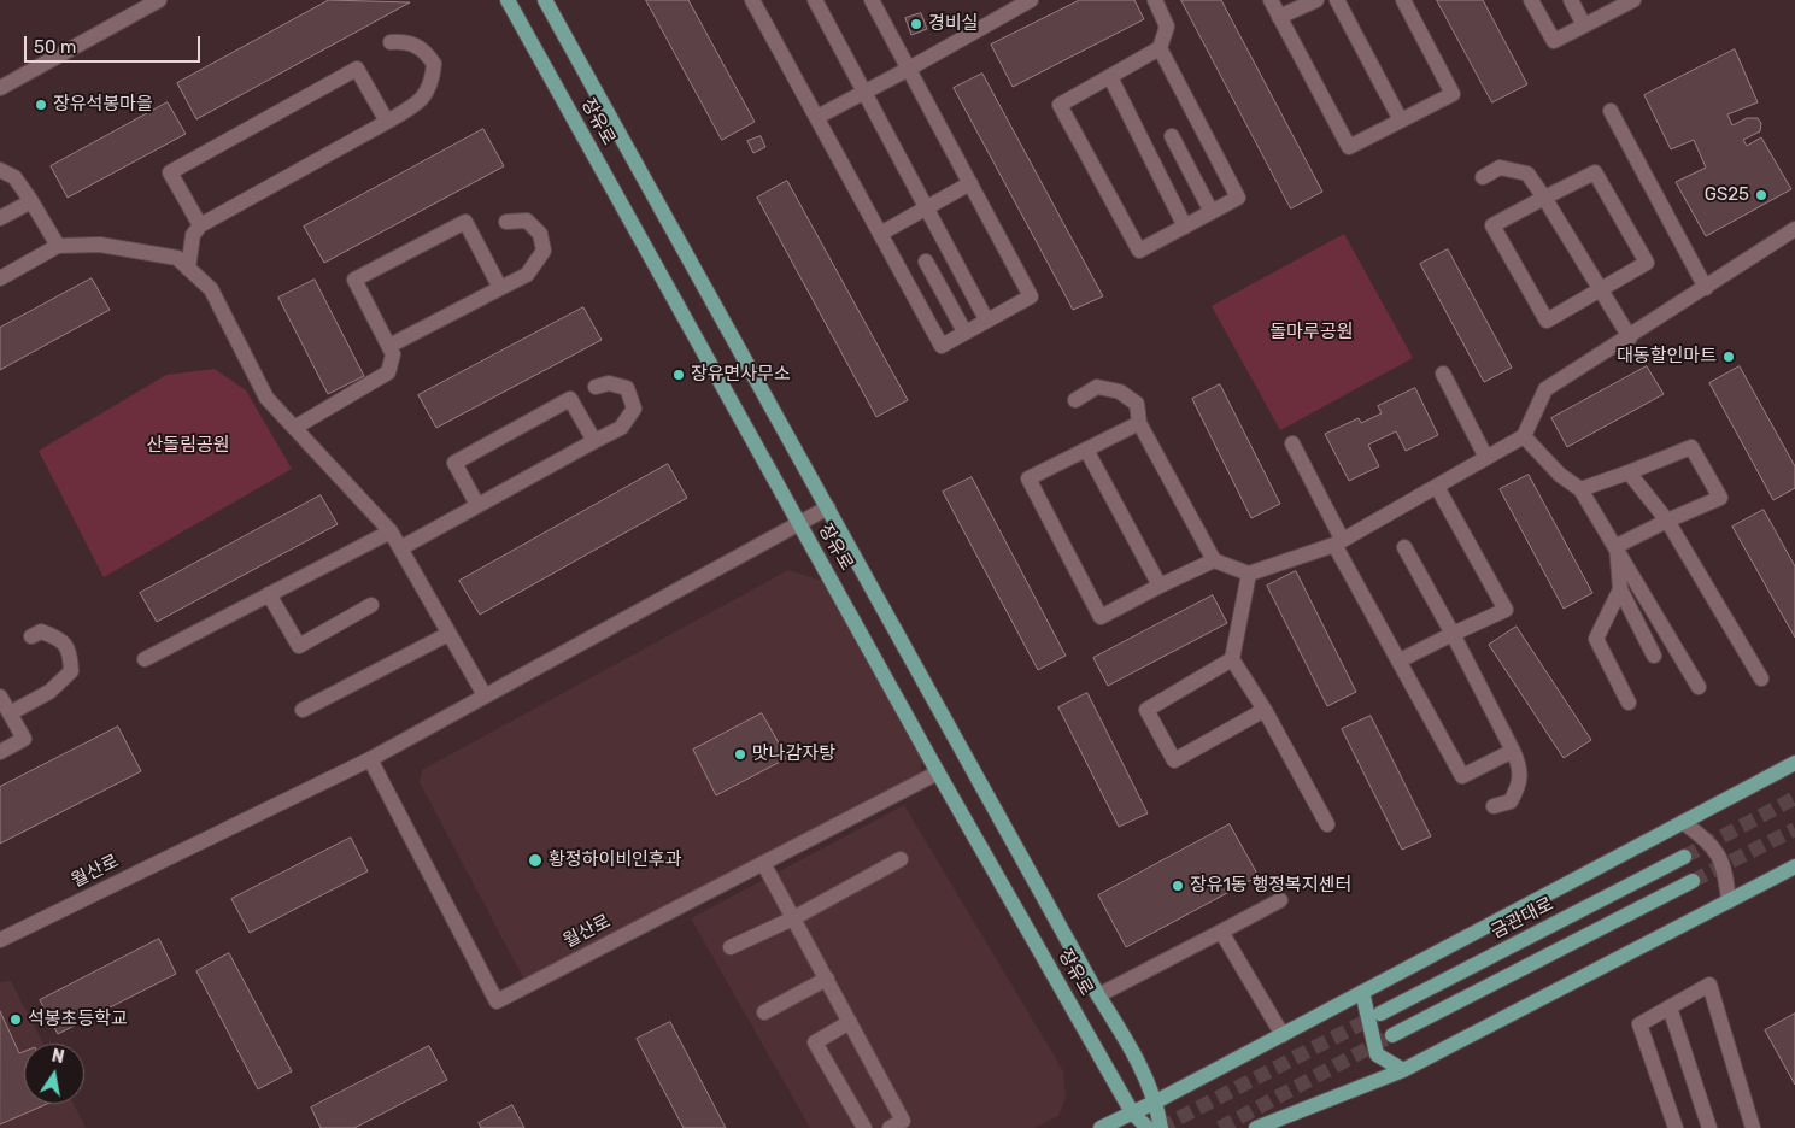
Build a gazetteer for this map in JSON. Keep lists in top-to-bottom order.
{
  "streets": {
    "main road": ["장유로", "금관대로"],
    "street": ["월산로"]
  },
  "crossings": [
    ["장유로", "월산로"]
  ],
  "parks": ["돌마루공원", "산돌림공원"],
  "places": [
    "경비실",
    "장유석봉마을",
    "GS25",
    "대동할인마트",
    "장유면사무소",
    "맛나감자탕",
    "황정하이비인후과",
    "장유1동 행정복지센터",
    "석봉초등학교"
  ],
  "scale_bar": "50 m",
  "north": "top"
}
